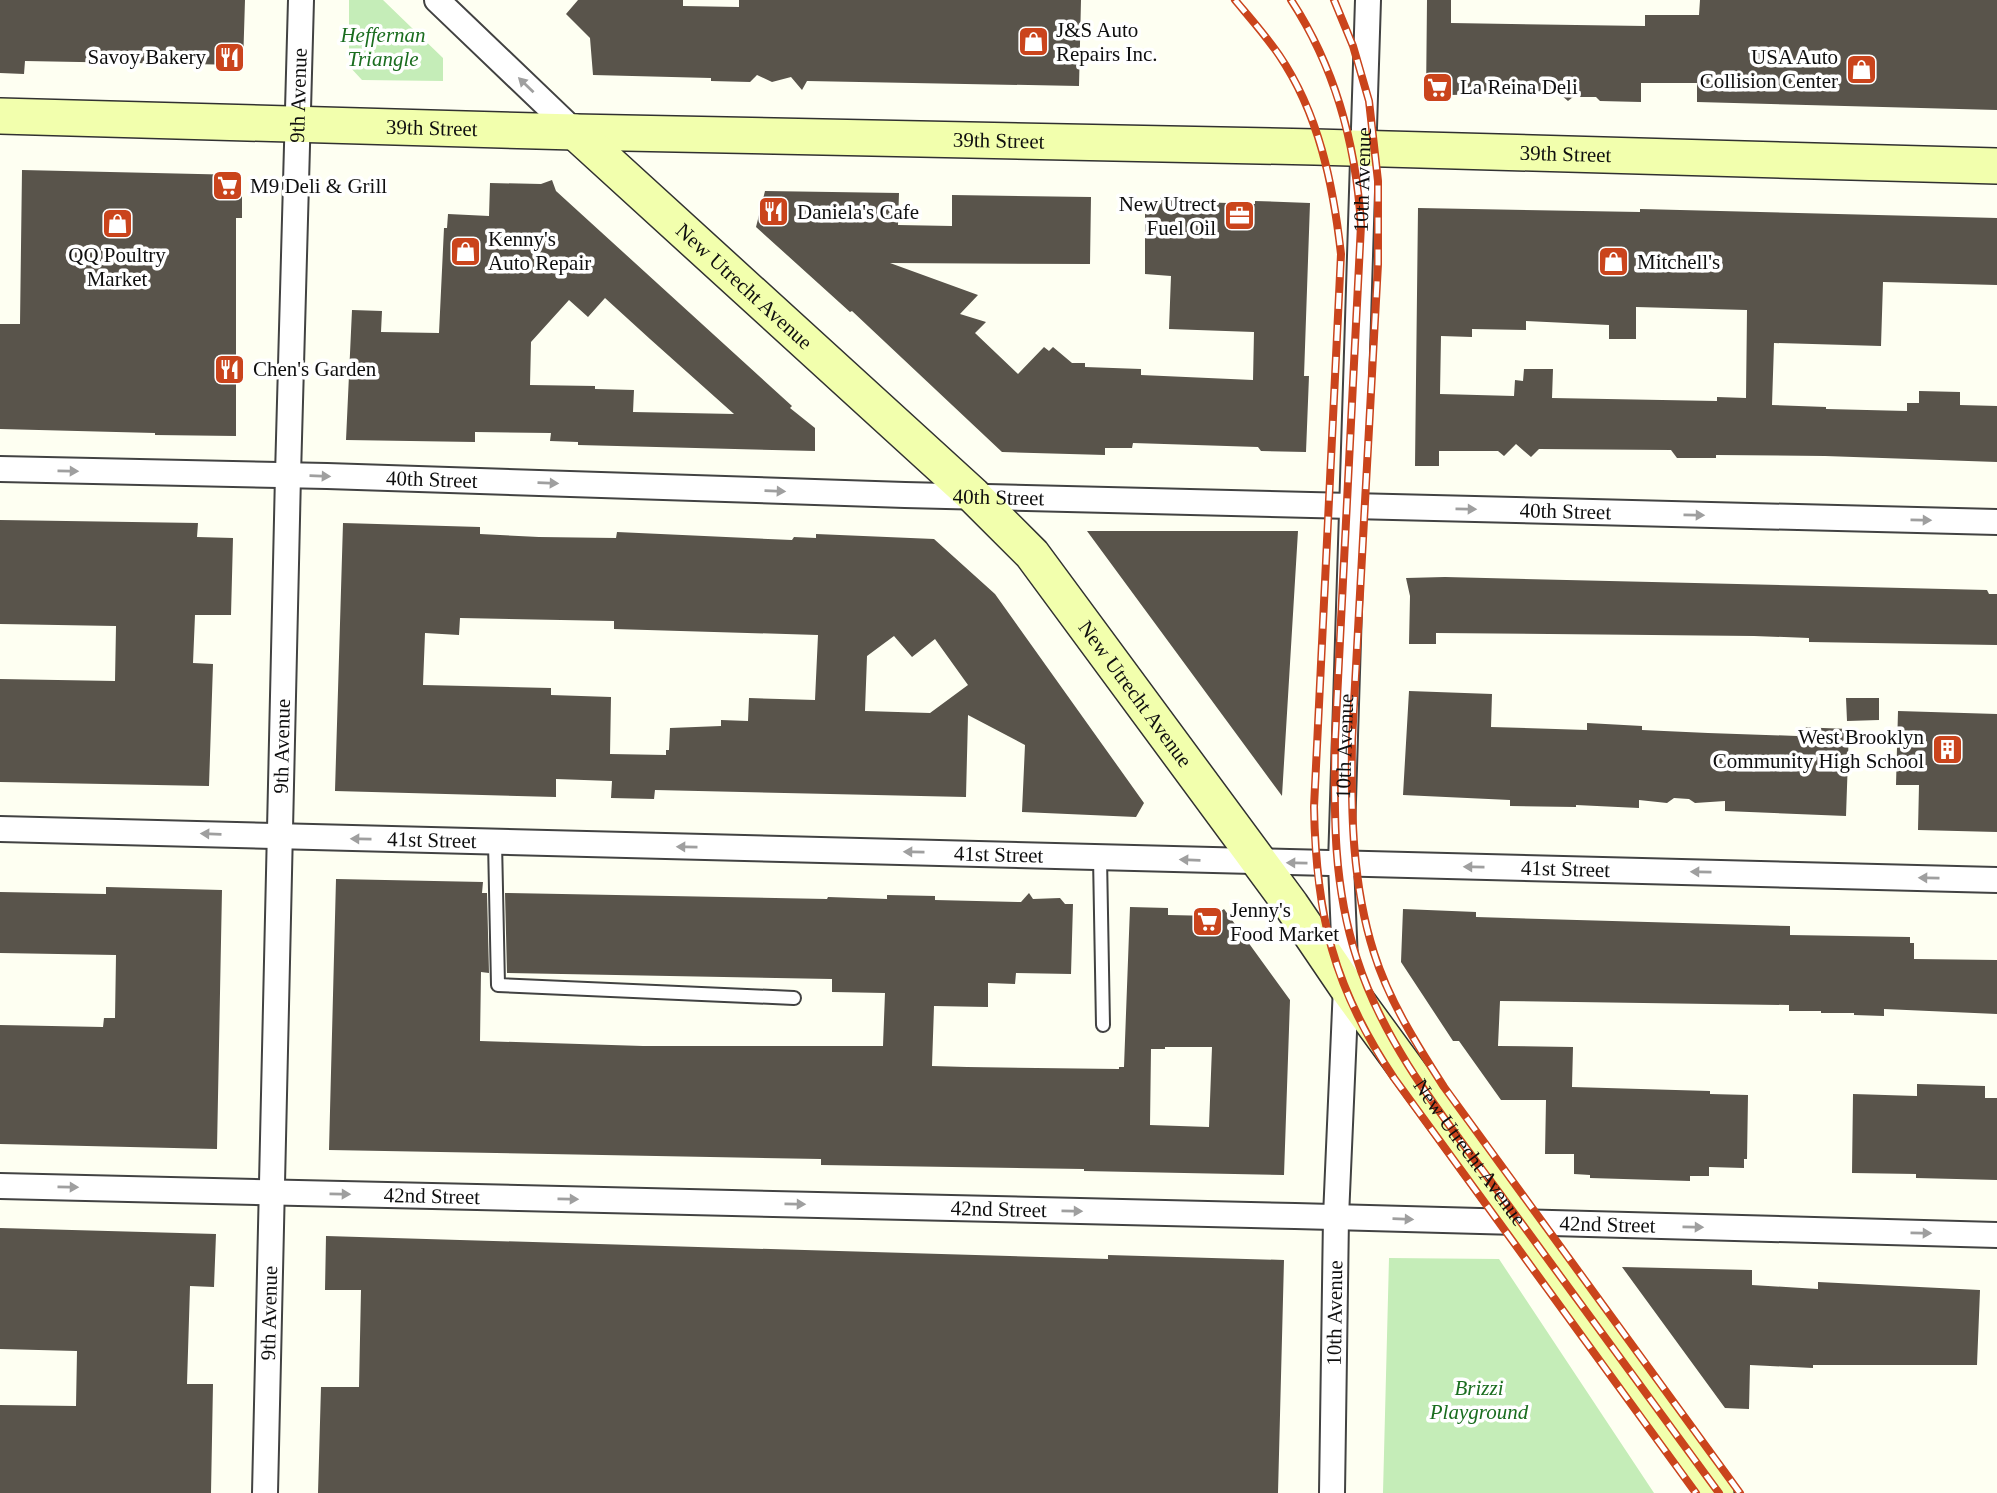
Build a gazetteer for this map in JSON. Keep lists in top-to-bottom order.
{
  "streets": {
    "main road": ["39th Street", "New Utrecht Avenue"],
    "street": [
      "9th Avenue",
      "10th Avenue",
      "40th Street",
      "41st Street",
      "42nd Street"
    ]
  },
  "crossings": [
    ["9th Avenue", "39th Street"],
    ["9th Avenue", "40th Street"],
    ["9th Avenue", "41st Street"],
    ["9th Avenue", "42nd Street"],
    ["39th Street", "10th Avenue"],
    ["39th Street", "New Utrecht Avenue"],
    ["10th Avenue", "New Utrecht Avenue"],
    ["10th Avenue", "40th Street"],
    ["10th Avenue", "41st Street"],
    ["10th Avenue", "42nd Street"],
    ["New Utrecht Avenue", "40th Street"],
    ["New Utrecht Avenue", "41st Street"],
    ["New Utrecht Avenue", "42nd Street"]
  ],
  "one_way": ["40th Street", "41st Street", "42nd Street"],
  "parks": ["Heffernan Triangle", "Brizzi Playground"],
  "places": {
    "shop": [
      "J&S Auto Repairs Inc.",
      "USA Auto Collision Center",
      "QQ Poultry Market",
      "Kenny's Auto Repair",
      "Mitchell's"
    ],
    "restaurant": ["Savoy Bakery", "Daniela's Cafe", "Chen's Garden"],
    "supermarket": ["La Reina Deli", "M9 Deli & Grill", "Jenny's Food Market"],
    "office": ["New Utrect Fuel Oil"],
    "building": ["West Brooklyn Community High School"]
  }
}
